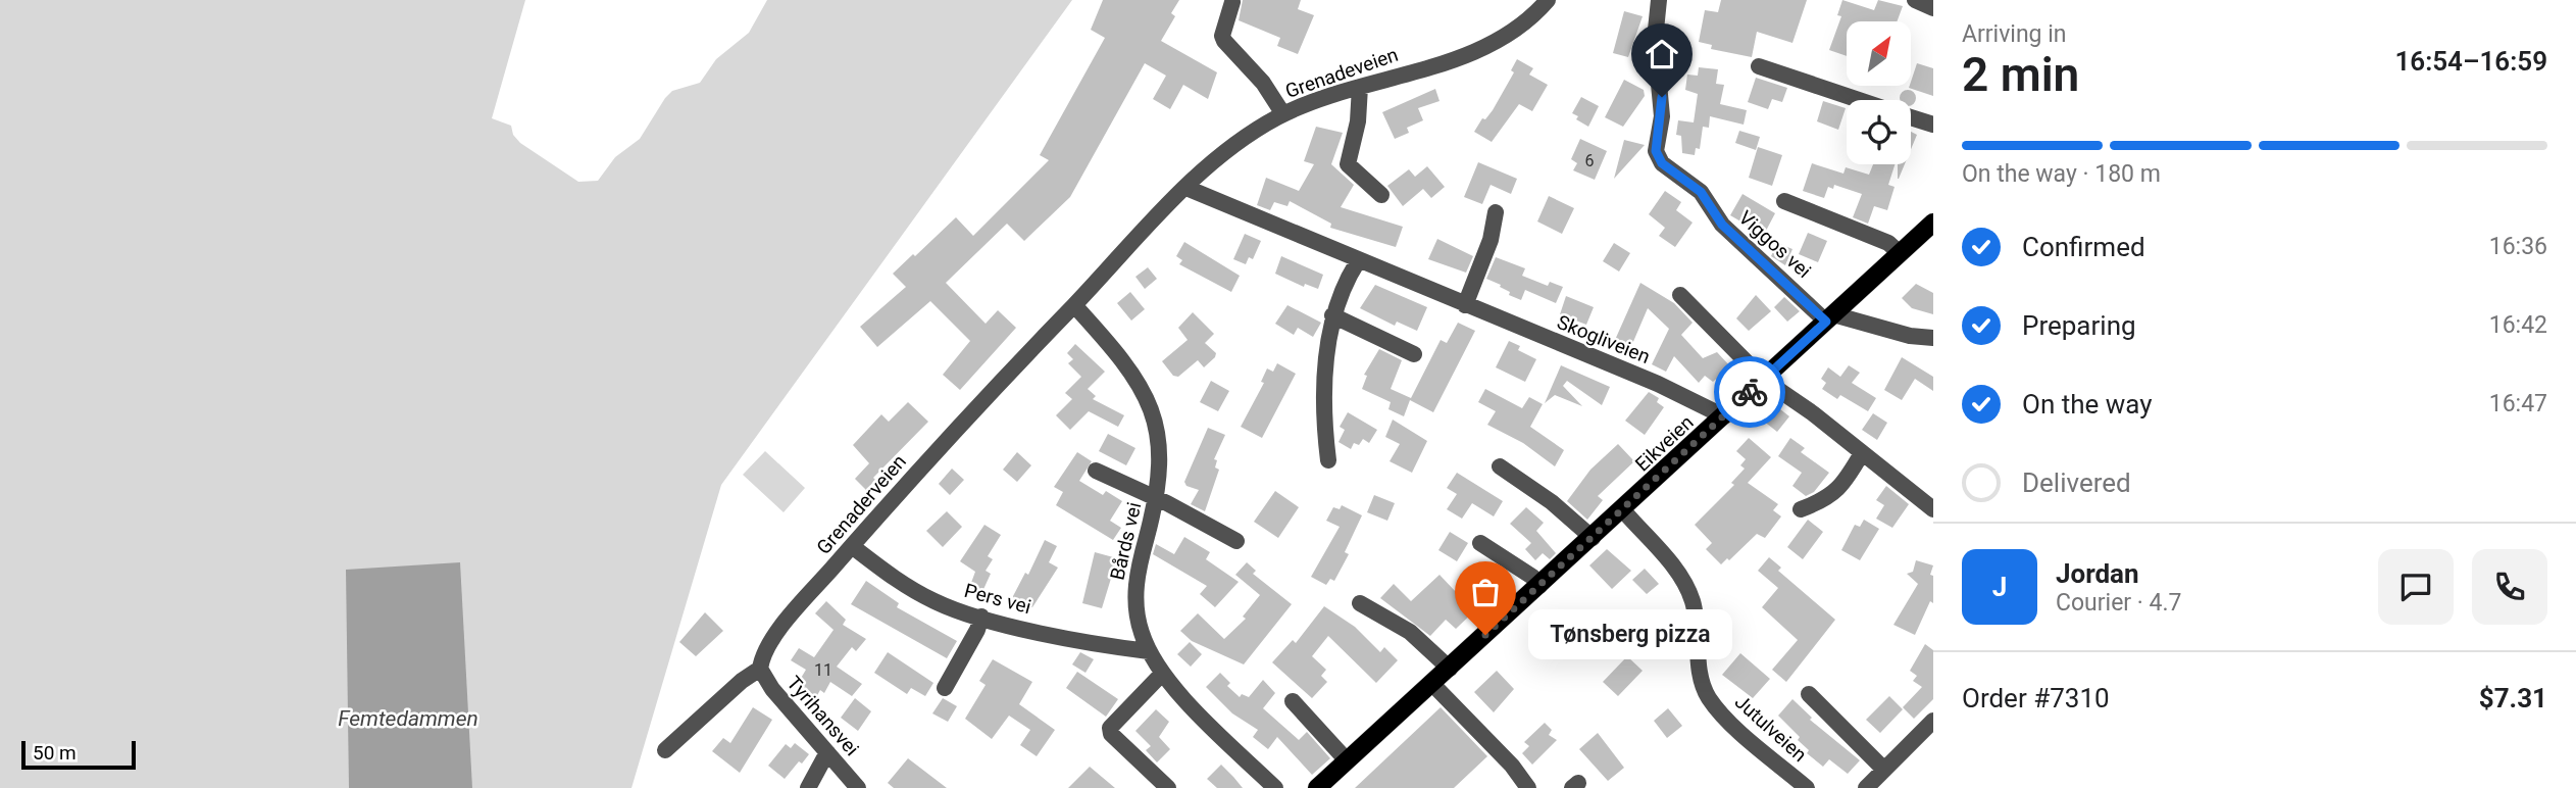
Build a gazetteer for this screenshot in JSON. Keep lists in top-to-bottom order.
{
  "streets": {
    "main road": ["Eikveien"],
    "street": [
      "Grenadeveien",
      "Viggos vei",
      "Skogliveien",
      "Grenaderveien",
      "Bårds vei",
      "Pers vei",
      "Tyrihansvei",
      "Jutulveien"
    ]
  },
  "crossings": [
    ["Grenadeveien", "Skogliveien"],
    ["Grenadeveien", "Grenaderveien"],
    ["Grenadeveien", "Bårds vei"],
    ["Viggos vei", "Eikveien"],
    ["Skogliveien", "Eikveien"],
    ["Eikveien", "Jutulveien"],
    ["Grenaderveien", "Bårds vei"],
    ["Grenaderveien", "Pers vei"],
    ["Grenaderveien", "Tyrihansvei"],
    ["Bårds vei", "Pers vei"]
  ],
  "water": ["Femtedammen"],
  "places": ["Tønsberg pizza"],
  "house_numbers": ["6", "11"],
  "scale_bar": "50 m",
  "north": "top right",
  "page": {
    "heading": ["2 min", "Arriving in", "16:54–16:59"],
    "panel": [
      "Jordan",
      "Courier · 4.7",
      "Order #7310",
      "$7.31"
    ],
    "bar": "On the way · 180 m",
    "list": [
      ["Confirmed", "16:36"],
      ["Preparing", "16:42"],
      ["On the way", "16:47"],
      "Delivered"
    ],
    "round": "J",
    "bubble": "Tønsberg pizza",
    "scale": "50 m"
  }
}
